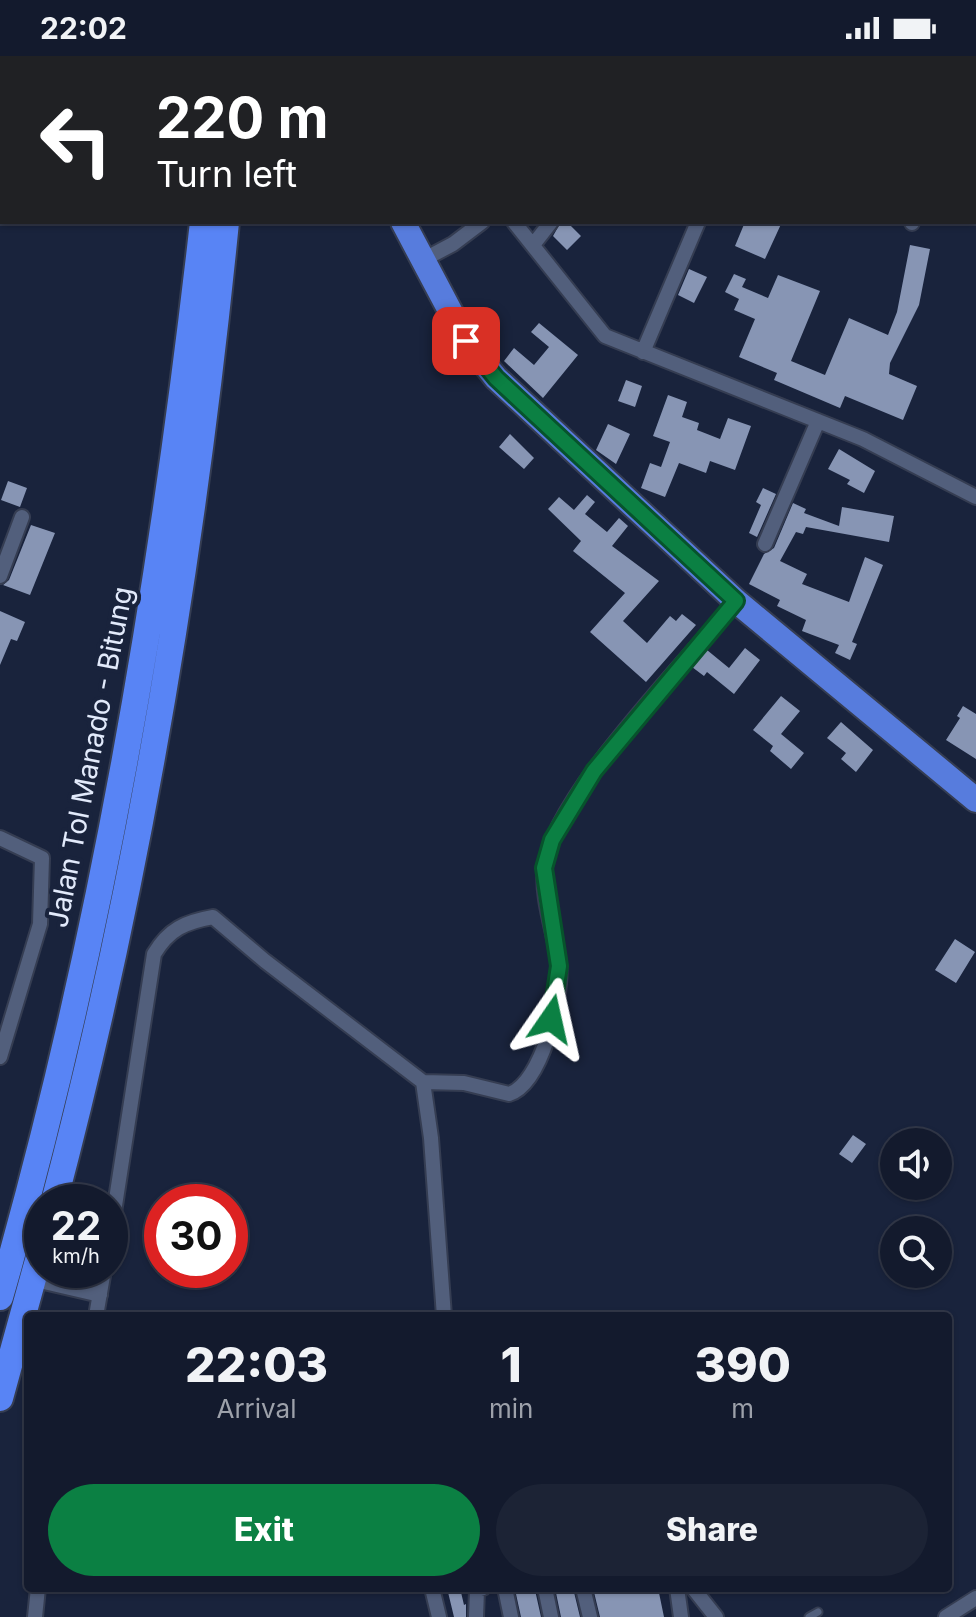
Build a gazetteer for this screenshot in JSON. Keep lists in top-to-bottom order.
{
  "streets": {
    "highway": ["Jalan Tol Manado - Bitung"]
  },
  "page": {
    "status": "22:02",
    "turn": ["220 m", "Turn left"],
    "speed": "22 km/h",
    "limit": "30",
    "eta": [
      "22:03",
      "Arrival",
      "1",
      "min",
      "390",
      "m"
    ],
    "buttons": ["Exit", "Share"]
  }
}
